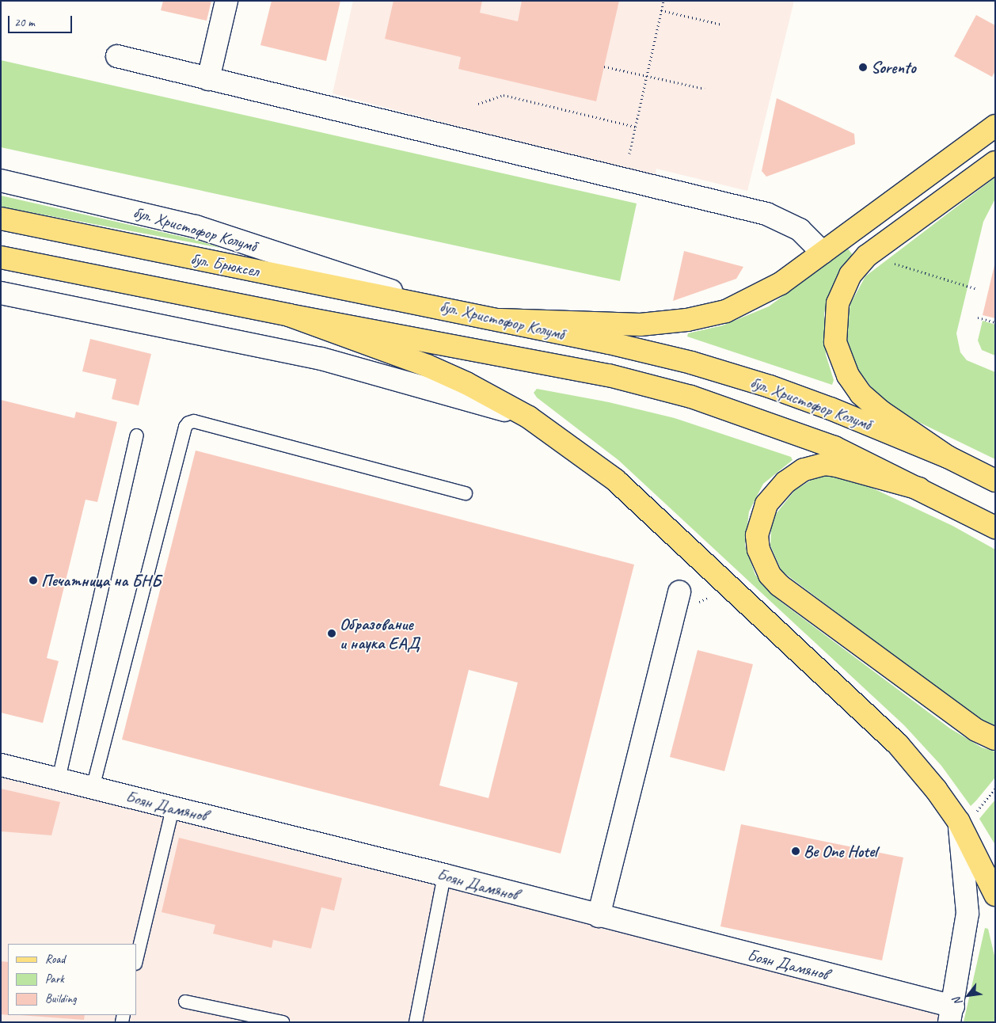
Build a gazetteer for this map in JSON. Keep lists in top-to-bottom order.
{
  "streets": {
    "main road": ["бул. Христофор Колумб", "бул. Брюксел"],
    "street": ["Боян Дамянов"]
  },
  "crossings": [
    ["бул. Христофор Колумб", "бул. Брюксел"]
  ],
  "places": [
    "Sorento",
    "Печатница на БНБ",
    "Образование и наука ЕАД",
    "Be One Hotel"
  ],
  "legend": ["Road", "Park", "Building"],
  "scale_bar": "20 m",
  "north": "bottom left"
}
